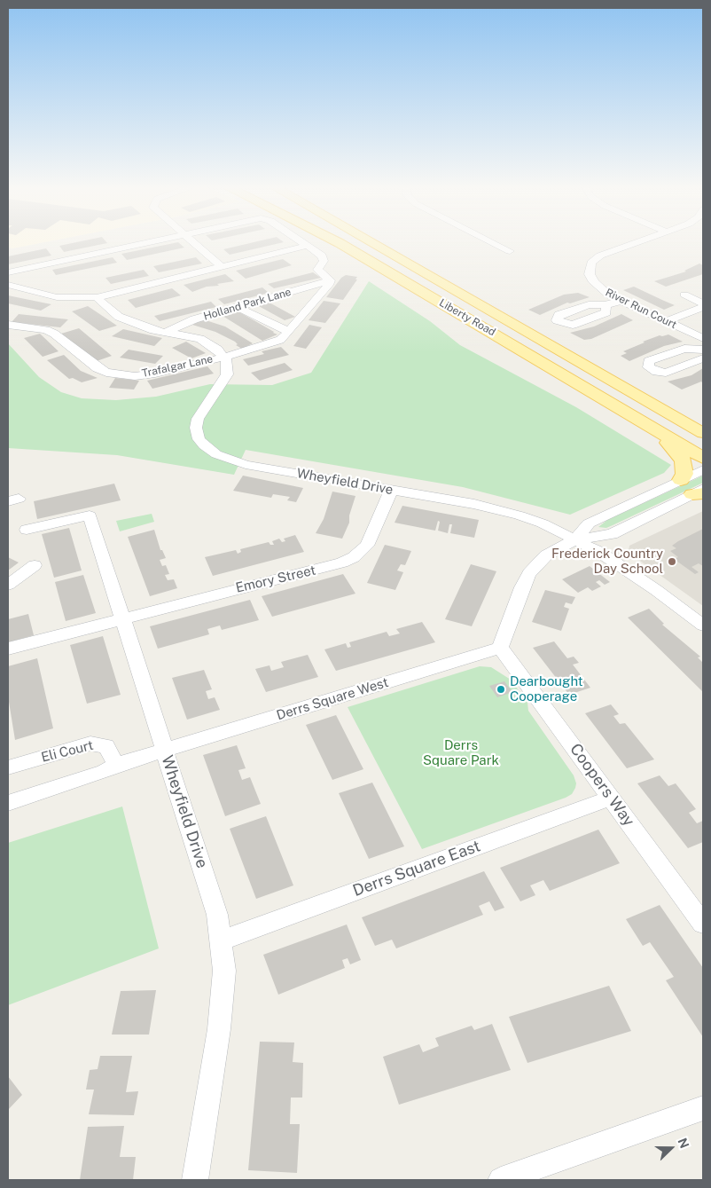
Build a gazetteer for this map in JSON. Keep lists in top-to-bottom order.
{
  "streets": {
    "main road": ["Liberty Road"],
    "street": [
      "Holland Park Lane",
      "River Run Court",
      "Trafalgar Lane",
      "Wheyfield Drive",
      "Emory Street",
      "Derrs Square West",
      "Eli Court",
      "Coopers Way",
      "Derrs Square East"
    ]
  },
  "crossings": [
    ["Holland Park Lane", "Trafalgar Lane"],
    ["Trafalgar Lane", "Wheyfield Drive"],
    ["Wheyfield Drive", "Emory Street"],
    ["Wheyfield Drive", "Derrs Square West"],
    ["Wheyfield Drive", "Derrs Square East"],
    ["Derrs Square West", "Coopers Way"],
    ["Coopers Way", "Derrs Square East"]
  ],
  "parks": ["Derrs Square Park"],
  "places": ["Frederick Country Day School", "Dearbought Cooperage"],
  "north": "right"
}
